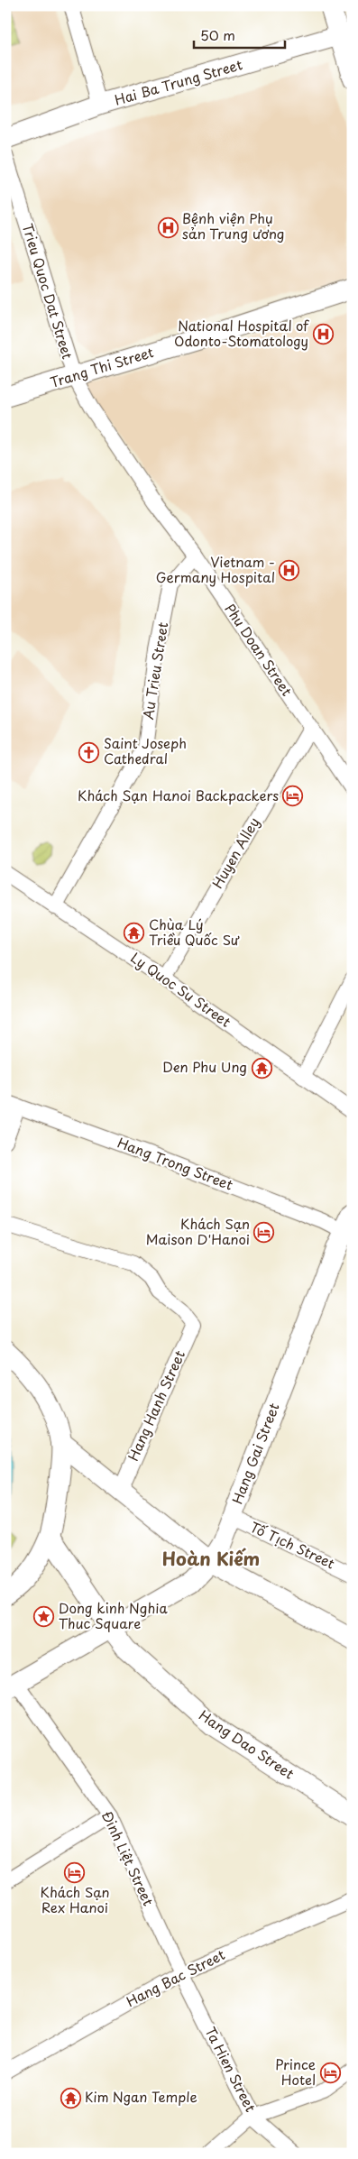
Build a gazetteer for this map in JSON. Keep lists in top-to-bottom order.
{
  "streets": {
    "street": [
      "Hai Ba Trung Street",
      "Trieu Quoc Dat Street",
      "Trang Thi Street",
      "Phu Doan Street",
      "Au Trieu Street",
      "Huyen Alley",
      "Ly Quoc Su Street",
      "Hang Trong Street",
      "Hang Hanh Street",
      "Hang Gai Street",
      "Tố Tịch Street",
      "Hang Dao Street",
      "Đinh Liệt Street",
      "Hang Bac Street",
      "Ta Hien Street"
    ]
  },
  "crossings": [
    ["Trieu Quoc Dat Street", "Trang Thi Street"],
    ["Trieu Quoc Dat Street", "Phu Doan Street"],
    ["Trang Thi Street", "Phu Doan Street"],
    ["Phu Doan Street", "Au Trieu Street"],
    ["Phu Doan Street", "Huyen Alley"],
    ["Au Trieu Street", "Ly Quoc Su Street"],
    ["Huyen Alley", "Ly Quoc Su Street"],
    ["Hang Trong Street", "Hang Gai Street"],
    ["Hang Gai Street", "Tố Tịch Street"],
    ["Hang Gai Street", "Hang Dao Street"],
    ["Hang Gai Street", "Đinh Liệt Street"],
    ["Đinh Liệt Street", "Hang Bac Street"],
    ["Đinh Liệt Street", "Ta Hien Street"],
    ["Hang Bac Street", "Ta Hien Street"]
  ],
  "districts": ["Hoàn Kiếm"],
  "places": {
    "hospital": ["Bệnh viện Phụ sản Trung ương", "National Hospital of Odonto-Stomatology", "Vietnam - Germany Hospital"],
    "church": ["Saint Joseph Cathedral"],
    "hotel": [
      "Khách Sạn Hanoi Backpackers",
      "Khách Sạn Maison D'Hanoi",
      "Khách Sạn Rex Hanoi",
      "Prince Hotel"
    ],
    "temple": ["Chùa Lý Triều Quốc Sư", "Den Phu Ung", "Kim Ngan Temple"],
    "place": ["Dong kinh Nghia Thuc Square"]
  },
  "scale_bar": "50 m"
}
